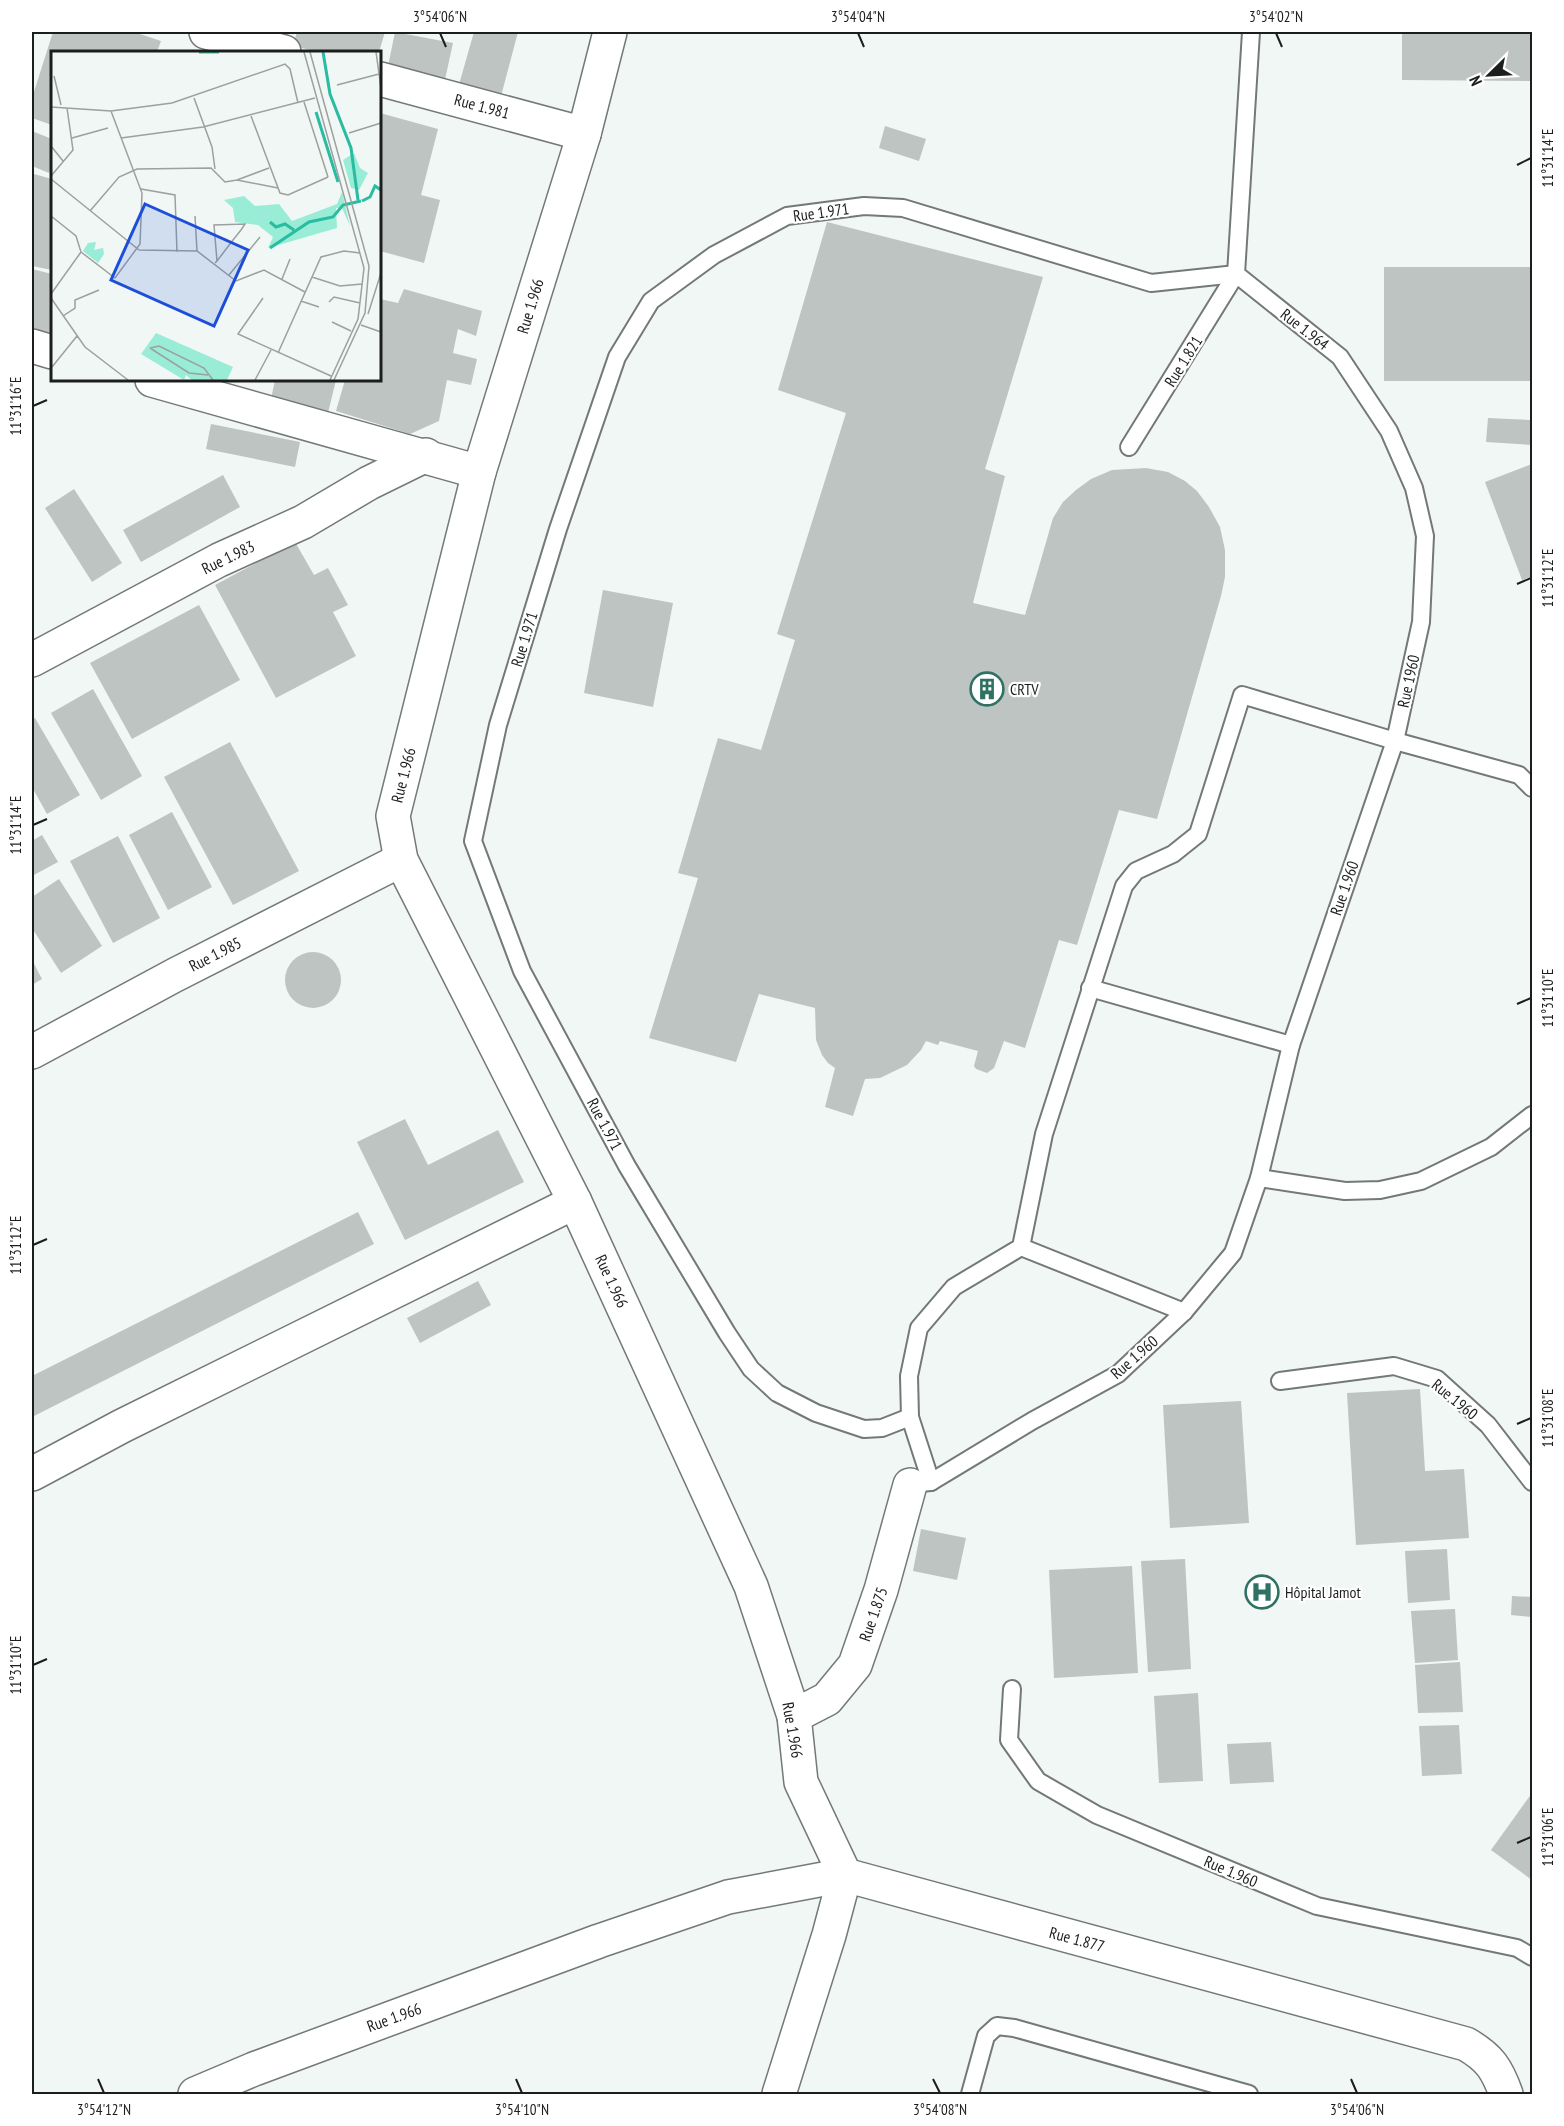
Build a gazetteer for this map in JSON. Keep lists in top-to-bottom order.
{
  "streets": {
    "street": [
      "Rue 1.981",
      "Rue 1.966",
      "Rue 1.983",
      "Rue 1.985",
      "Rue 1.875",
      "Rue 1.877"
    ],
    "lane": [
      "Rue 1.971",
      "Rue 1.964",
      "Rue 1.821",
      "Rue 1960",
      "Rue 1.960"
    ]
  },
  "crossings": [
    ["Rue 1.981", "Rue 1.966"],
    ["Rue 1.971", "Rue 1.964"],
    ["Rue 1.971", "Rue 1.821"],
    ["Rue 1.966", "Rue 1.985"],
    ["Rue 1.966", "Rue 1.875"],
    ["Rue 1.966", "Rue 1.877"],
    ["Rue 1.964", "Rue 1.821"],
    ["Rue 1.964", "Rue 1960"],
    ["Rue 1960", "Rue 1.960"],
    ["Rue 1.960", "Rue 1.875"]
  ],
  "places": {
    "building": ["CRTV"],
    "hospital": ["Hôpital Jamot"]
  },
  "north": "bottom left",
  "coordinates": [
    "3°54'06\"N",
    "3°54'04\"N",
    "3°54'02\"N",
    "11°31'14\"E",
    "11°31'16\"E",
    "11°31'12\"E",
    "11°31'10\"E",
    "11°31'08\"E",
    "11°31'06\"E",
    "3°54'12\"N",
    "3°54'10\"N",
    "3°54'08\"N"
  ]
}
